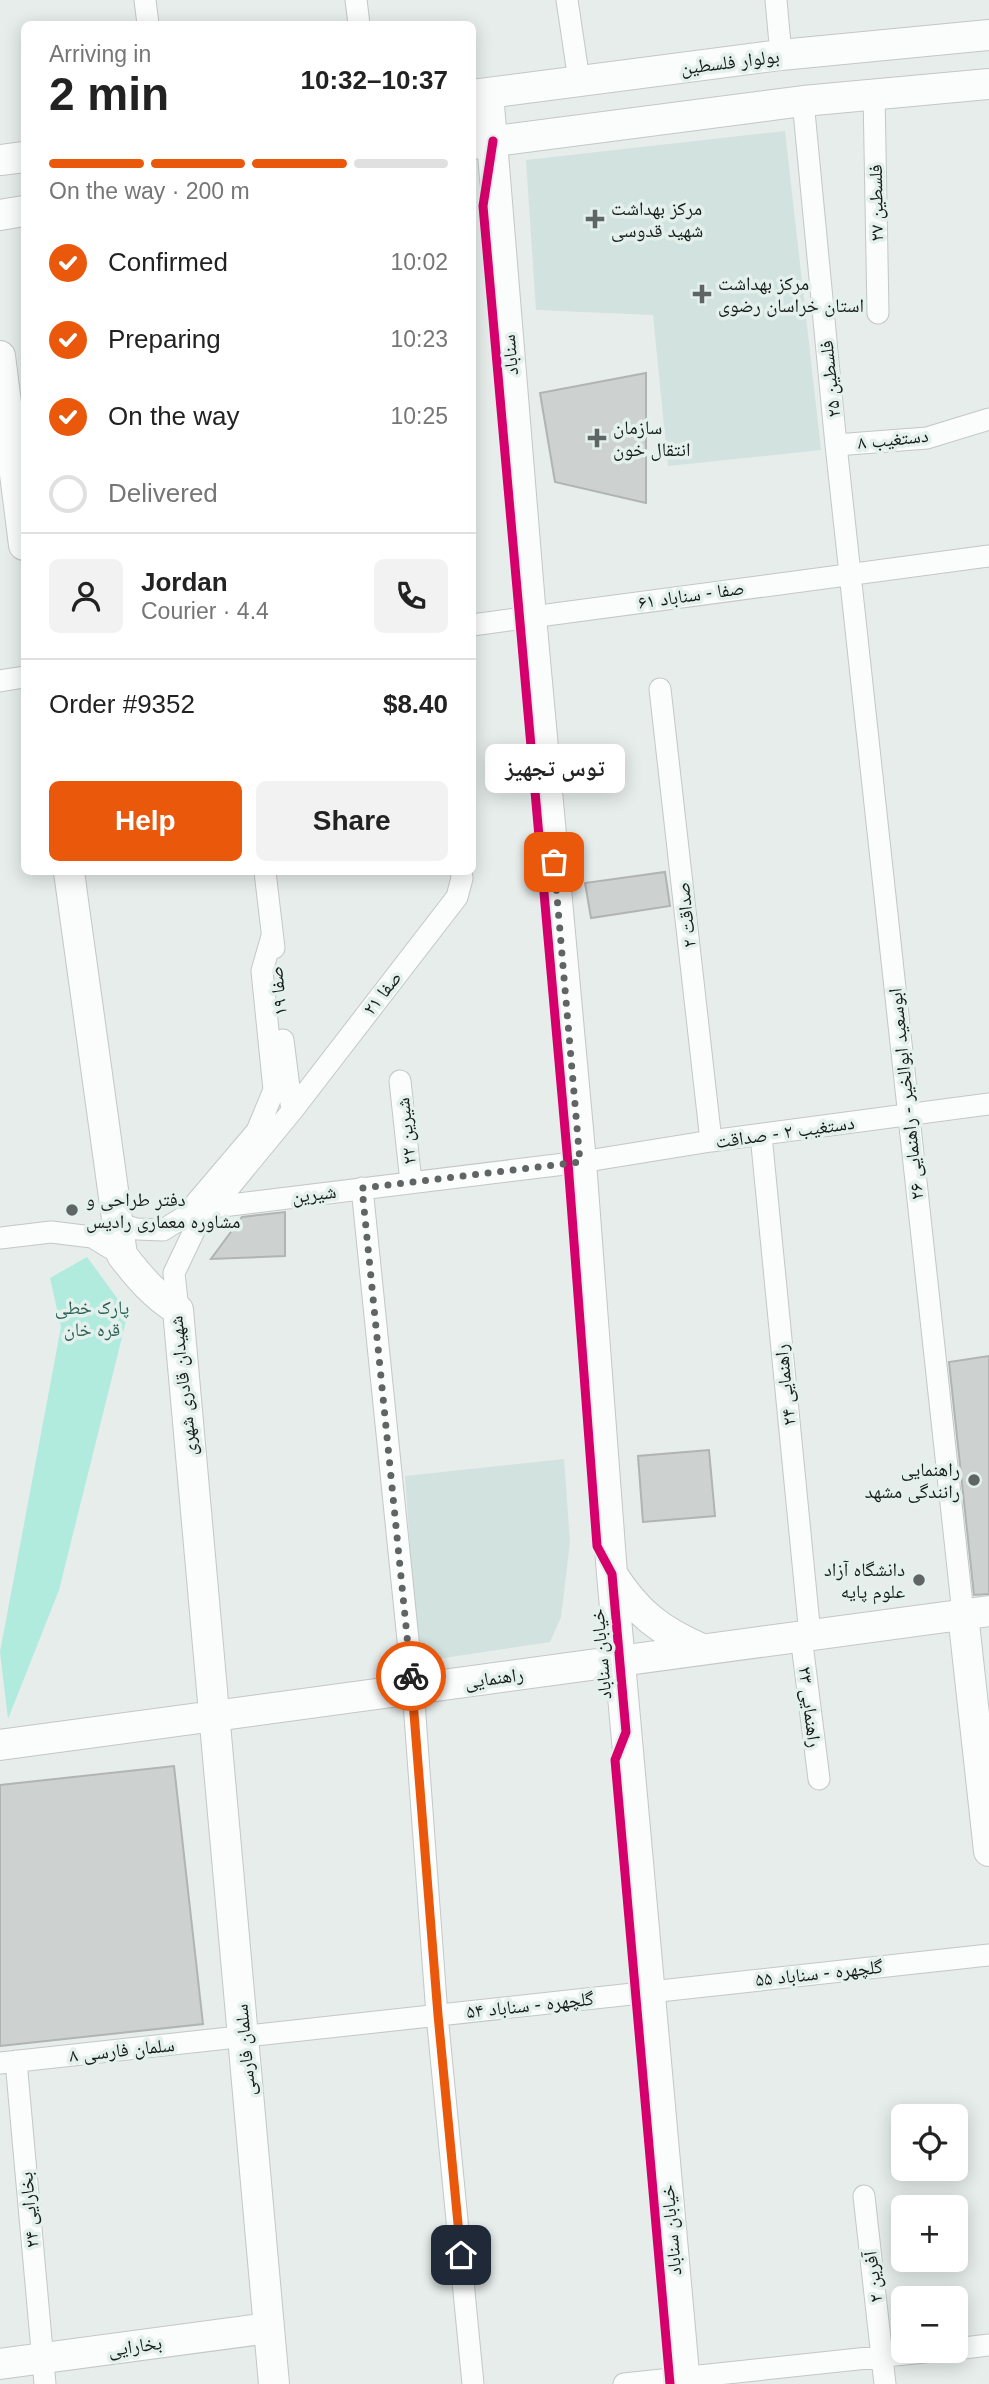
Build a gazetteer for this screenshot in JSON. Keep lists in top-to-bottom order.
{
  "streets": {
    "main road": [
      "بولوار فلسطین",
      "سناباد",
      "شهیدان قادری شهری",
      "خیابان سناباد",
      "راهنمایی",
      "سلمان فارسی",
      "بخارایی"
    ],
    "street": [
      "فلسطین ۲۷",
      "فلسطین ۲۵",
      "دستغیب ۸",
      "صفا - سناباد ۶۱",
      "صداقت ۲",
      "صفا ۱۹",
      "صفا ۲۱",
      "ابوسعید ابوالخیر - راهنمایی ۲۶",
      "شیرین ۲۲",
      "دستغیب ۲ - صداقت",
      "شیرین",
      "راهنمایی ۲۴",
      "راهنمایی ۲۳",
      "گلچهره - سناباد ۵۵",
      "گلچهره - سناباد ۵۴",
      "سلمان فارسی ۸",
      "بخارایی ۲۴",
      "آفرین ۲"
    ]
  },
  "crossings": [
    ["سناباد", "صفا - سناباد ۶۱"],
    ["سناباد", "دستغیب ۲ - صداقت"],
    ["سناباد", "شیرین"],
    ["سناباد", "خیابان سناباد"],
    ["فلسطین ۲۵", "دستغیب ۸"],
    ["فلسطین ۲۵", "صفا - سناباد ۶۱"],
    ["فلسطین ۲۵", "ابوسعید ابوالخیر - راهنمایی ۲۶"],
    ["صفا - سناباد ۶۱", "ابوسعید ابوالخیر - راهنمایی ۲۶"],
    ["صداقت ۲", "دستغیب ۲ - صداقت"],
    ["صفا ۱۹", "صفا ۲۱"],
    ["صفا ۲۱", "شیرین"],
    ["صفا ۲۱", "شهیدان قادری شهری"],
    ["ابوسعید ابوالخیر - راهنمایی ۲۶", "دستغیب ۲ - صداقت"],
    ["ابوسعید ابوالخیر - راهنمایی ۲۶", "راهنمایی"],
    ["شیرین ۲۲", "شیرین"],
    ["دستغیب ۲ - صداقت", "شیرین"],
    ["دستغیب ۲ - صداقت", "راهنمایی ۲۴"],
    ["راهنمایی ۲۴", "راهنمایی"],
    ["راهنمایی ۲۴", "راهنمایی ۲۳"],
    ["شهیدان قادری شهری", "راهنمایی"],
    ["شهیدان قادری شهری", "سلمان فارسی"],
    ["خیابان سناباد", "راهنمایی"],
    ["خیابان سناباد", "گلچهره - سناباد ۵۵"],
    ["خیابان سناباد", "گلچهره - سناباد ۵۴"],
    ["راهنمایی", "راهنمایی ۲۳"],
    ["راهنمایی", "سلمان فارسی"],
    ["گلچهره - سناباد ۵۵", "گلچهره - سناباد ۵۴"],
    ["گلچهره - سناباد ۵۴", "سلمان فارسی ۸"],
    ["گلچهره - سناباد ۵۴", "سلمان فارسی"],
    ["سلمان فارسی ۸", "سلمان فارسی"],
    ["سلمان فارسی ۸", "بخارایی ۲۴"],
    ["سلمان فارسی", "بخارایی"],
    ["بخارایی ۲۴", "بخارایی"]
  ],
  "parks": ["پارک خطی قره خان"],
  "places": {
    "health": ["مرکز بهداشت شهید قدوسی", "مرکز بهداشت استان خراسان رضوی", "سازمان انتقال خون"],
    "other": [
      "توس تجهیز",
      "دفتر طراحی و مشاوره معماری رادیس",
      "راهنمایی رانندگی مشهد",
      "دانشگاه آزاد علوم پایه"
    ]
  },
  "page": {
    "heading": ["2 min", "Arriving in", "10:32–10:37"],
    "panel": [
      "Jordan",
      "Courier · 4.4",
      "Order #9352",
      "$8.40"
    ],
    "bar": "On the way · 200 m",
    "list": [
      ["Confirmed", "10:02"],
      ["Preparing", "10:23"],
      ["On the way", "10:25"],
      "Delivered"
    ],
    "bubble": "توس تجهیز",
    "buttons": ["Help", "Share"],
    "map_buttons": ["+", "−"]
  }
}
